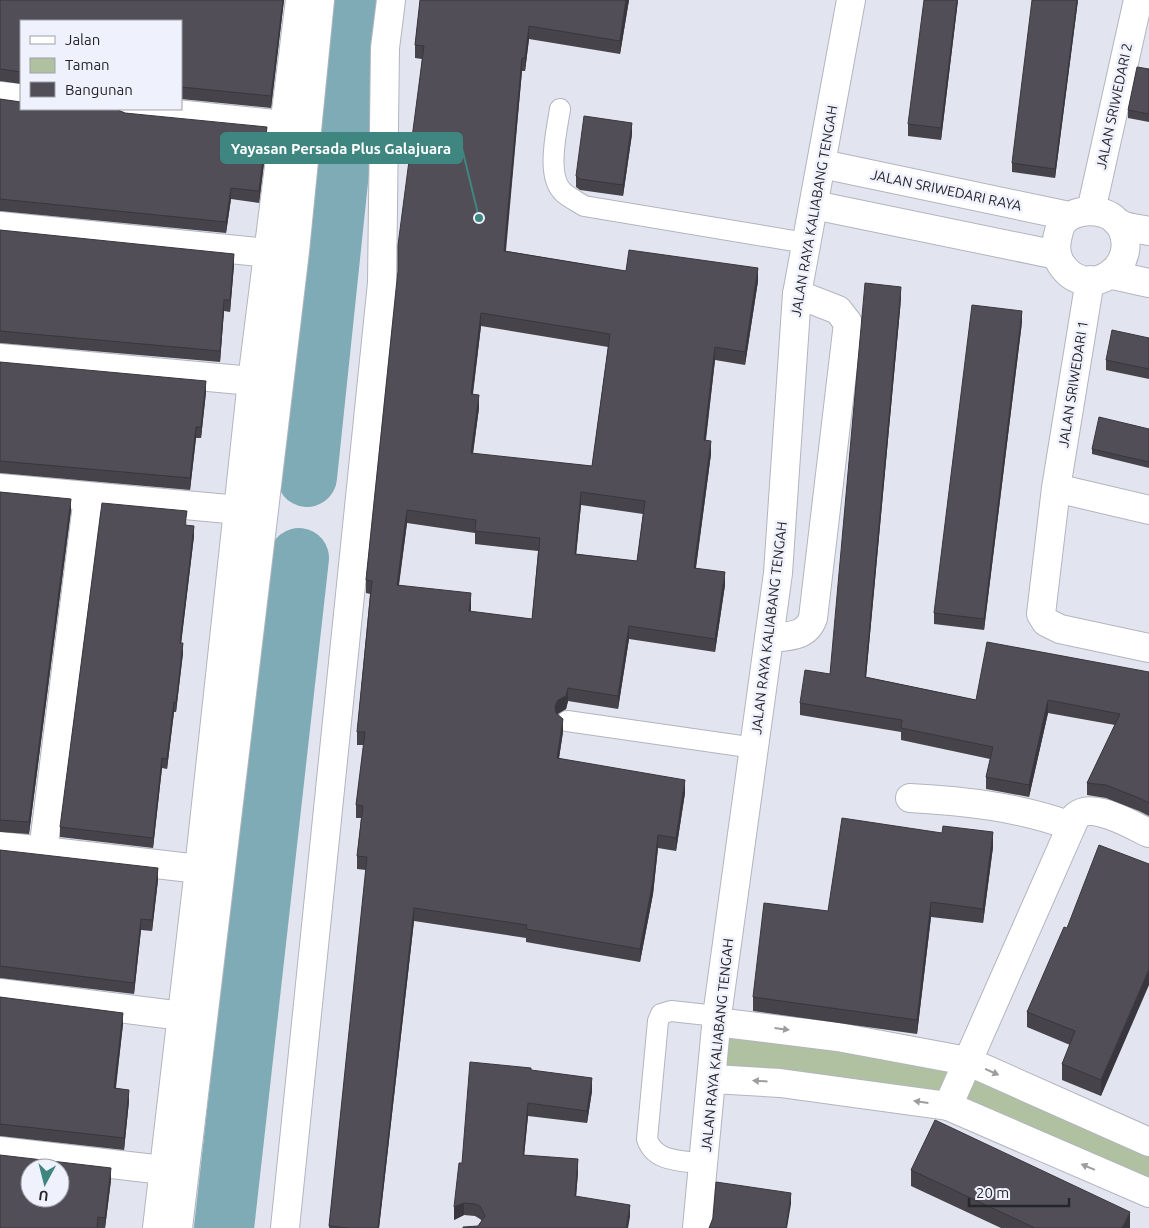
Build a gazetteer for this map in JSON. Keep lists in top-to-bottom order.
{
  "streets": {
    "street": [
      "JALAN SRIWEDARI 2",
      "JALAN SRIWEDARI RAYA",
      "JALAN RAYA KALIABANG TENGAH",
      "JALAN SRIWEDARI 1"
    ]
  },
  "crossings": [
    ["JALAN SRIWEDARI 2", "JALAN SRIWEDARI RAYA"],
    ["JALAN SRIWEDARI 2", "JALAN SRIWEDARI 1"],
    ["JALAN SRIWEDARI RAYA", "JALAN RAYA KALIABANG TENGAH"],
    ["JALAN SRIWEDARI RAYA", "JALAN SRIWEDARI 1"]
  ],
  "places": ["Yayasan Persada Plus Galajuara"],
  "legend": ["Jalan", "Taman", "Bangunan"],
  "scale_bar": "20 m",
  "north": "bottom"
}
